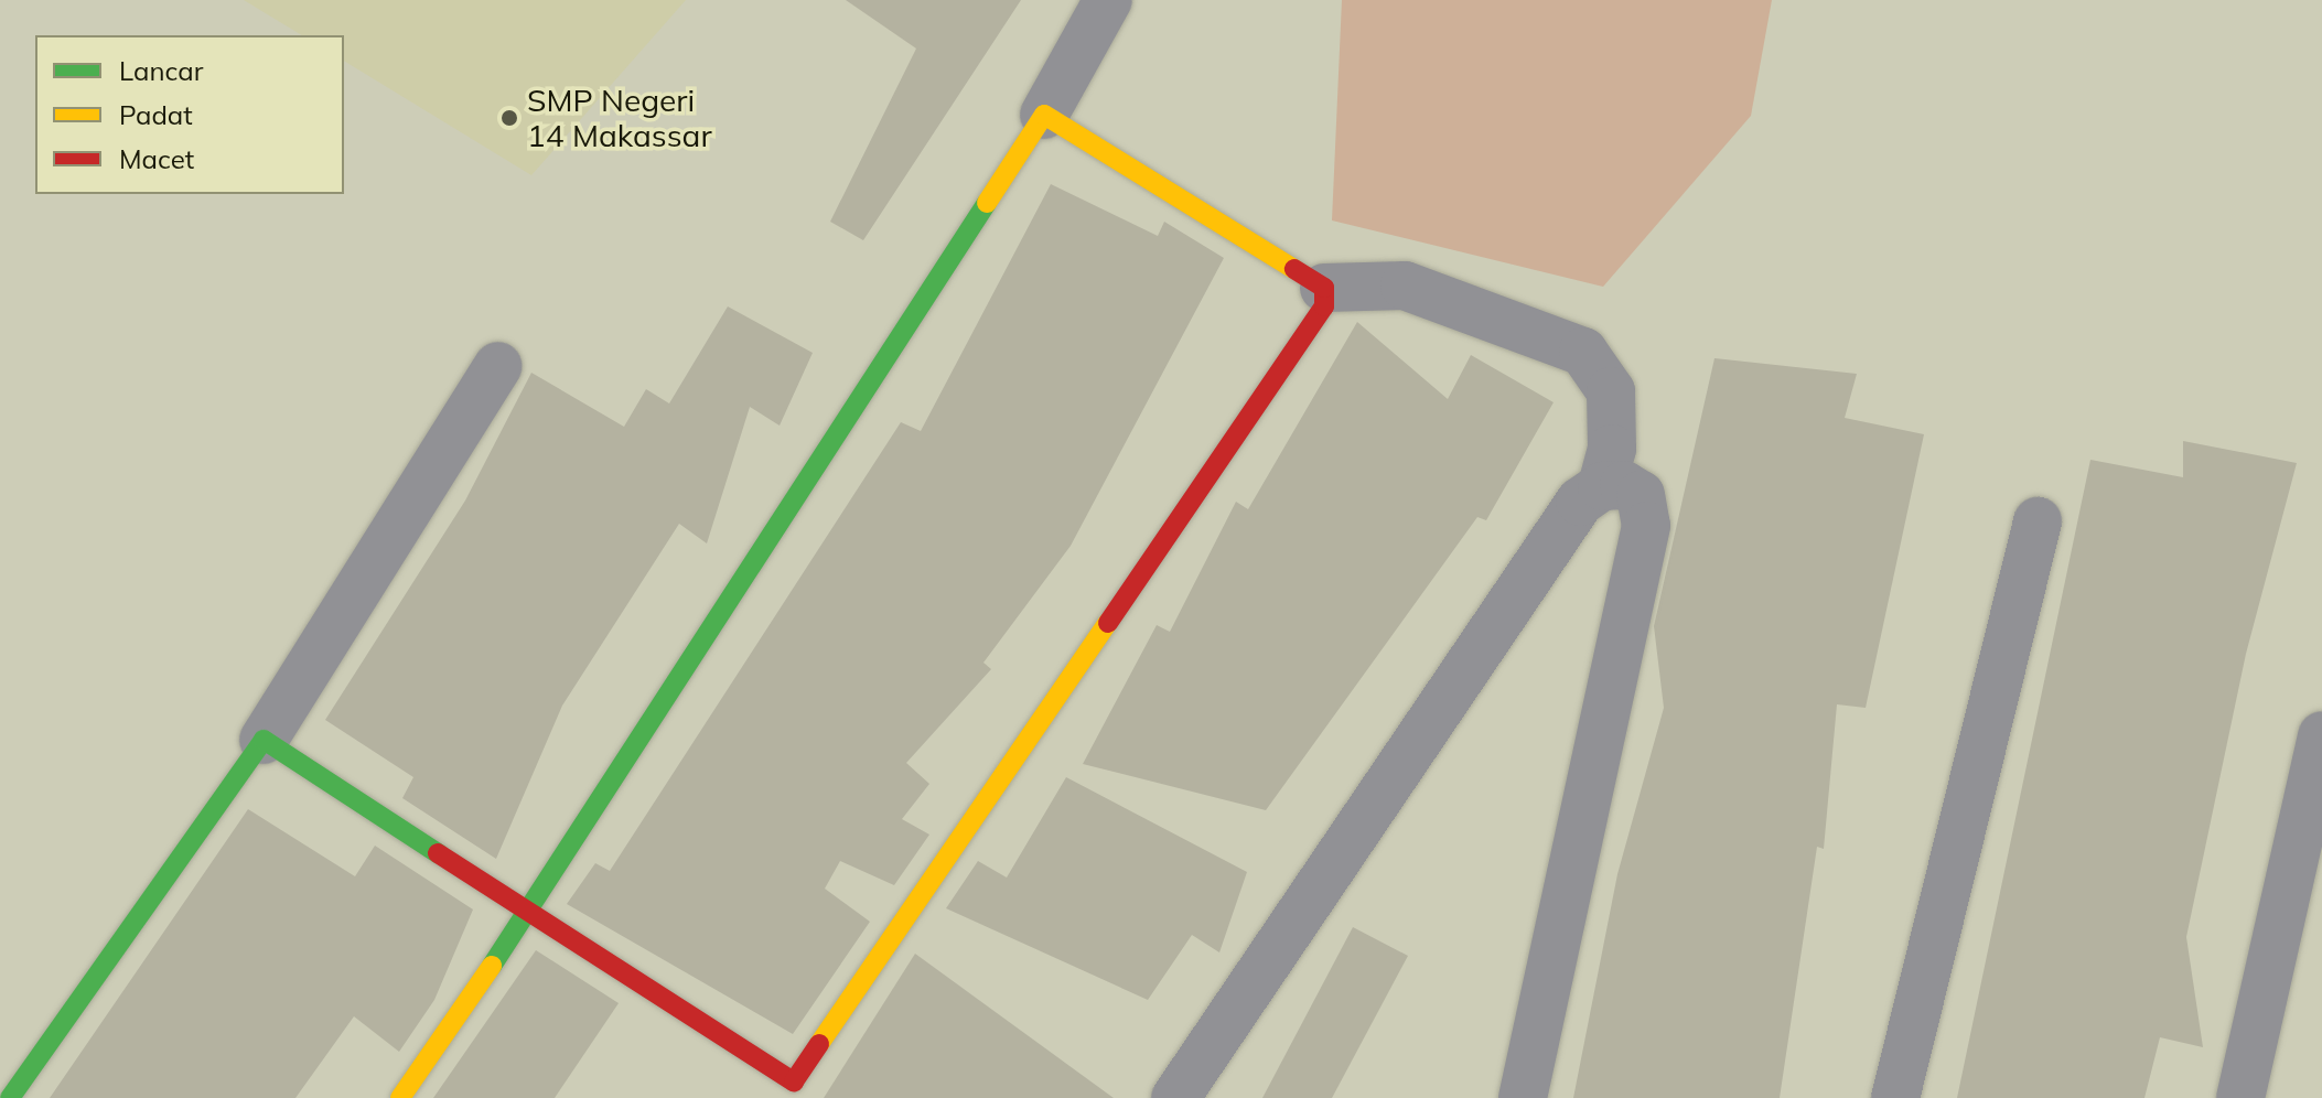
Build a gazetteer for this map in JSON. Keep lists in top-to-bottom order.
{
  "places": ["SMP Negeri 14 Makassar"],
  "legend": ["Lancar", "Padat", "Macet"]
}
